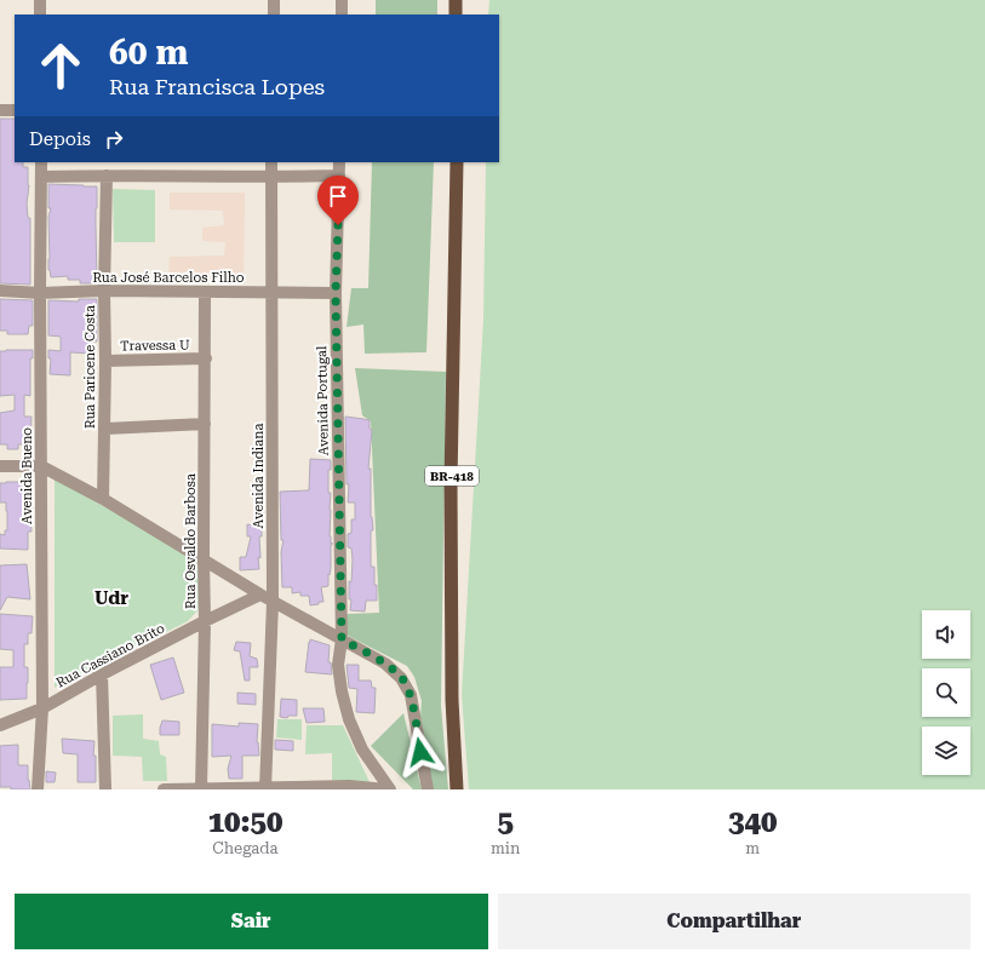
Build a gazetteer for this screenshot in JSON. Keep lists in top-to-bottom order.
{
  "streets": {
    "main road": ["BR-418"],
    "street": [
      "Rua José Barcelos Filho",
      "Travessa U",
      "Rua Paricene Costa",
      "Avenida Portugal",
      "Avenida Bueno",
      "Avenida Indiana",
      "Rua Osvaldo Barbosa",
      "Rua Cassiano Brito"
    ]
  },
  "crossings": [
    ["Rua José Barcelos Filho", "Rua Paricene Costa"],
    ["Rua José Barcelos Filho", "Avenida Portugal"],
    ["Rua José Barcelos Filho", "Avenida Bueno"],
    ["Rua José Barcelos Filho", "Avenida Indiana"],
    ["Rua José Barcelos Filho", "Rua Osvaldo Barbosa"],
    ["Travessa U", "Rua Paricene Costa"],
    ["Travessa U", "Rua Osvaldo Barbosa"],
    ["Avenida Bueno", "Rua Cassiano Brito"],
    ["Rua Osvaldo Barbosa", "Rua Cassiano Brito"]
  ],
  "districts": ["Udr"],
  "page": {
    "turn": ["60 m", "Rua Francisca Lopes"],
    "then": "Depois",
    "eta": [
      "10:50",
      "Chegada",
      "5",
      "min",
      "340",
      "m"
    ],
    "buttons": ["Sair", "Compartilhar"]
  }
}
